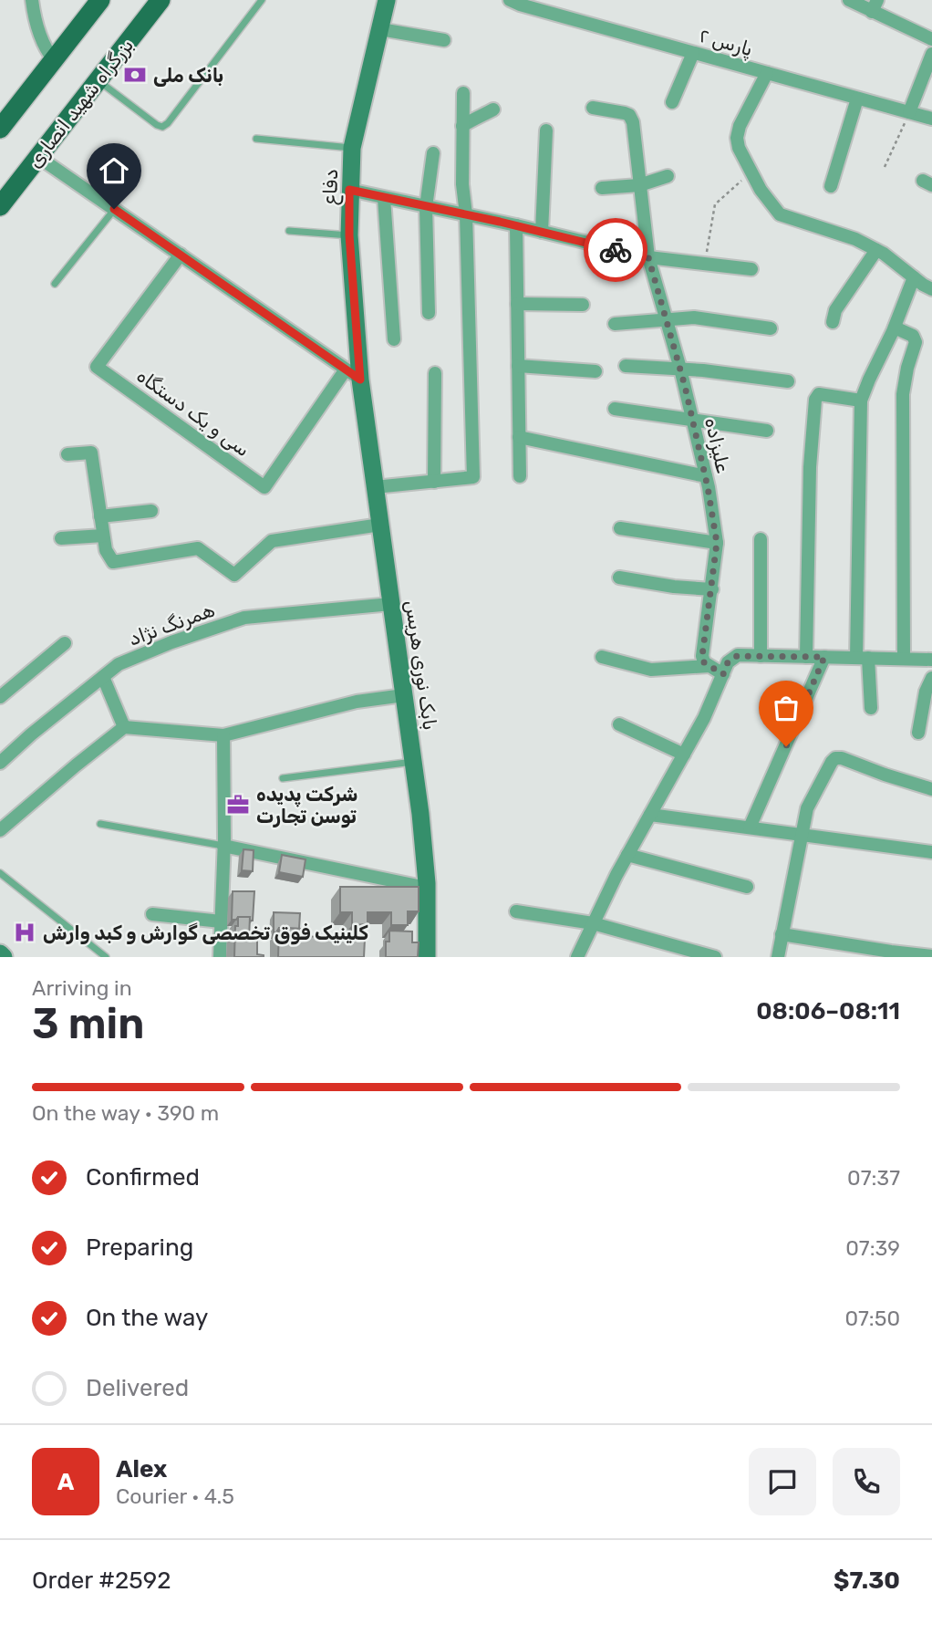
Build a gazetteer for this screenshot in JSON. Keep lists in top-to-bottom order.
{
  "streets": {
    "main road": ["بزرگراه شهید انصاری", "دفاع", "بابک نوری هریس"],
    "street": [
      "پارس ۲",
      "سی و یک دستگاه",
      "علیزاده",
      "همرنگ نژاد"
    ]
  },
  "crossings": [
    ["دفاع", "سی و یک دستگاه"],
    ["دفاع", "بابک نوری هریس"],
    ["سی و یک دستگاه", "بابک نوری هریس"],
    ["همرنگ نژاد", "بابک نوری هریس"]
  ],
  "places": {
    "bank": ["بانک ملی"],
    "office": ["شرکت پدیده توسن تجارت"],
    "hospital": ["کلینیک فوق تخصصی گوارش و کبد وارش"]
  },
  "page": {
    "heading": ["3 min", "Arriving in", "08:06–08:11"],
    "panel": [
      "Alex",
      "Courier · 4.5",
      "Order #2592",
      "$7.30"
    ],
    "bar": "On the way · 390 m",
    "list": [
      ["Confirmed", "07:37"],
      ["Preparing", "07:39"],
      ["On the way", "07:50"],
      "Delivered"
    ],
    "round": "A"
  }
}
